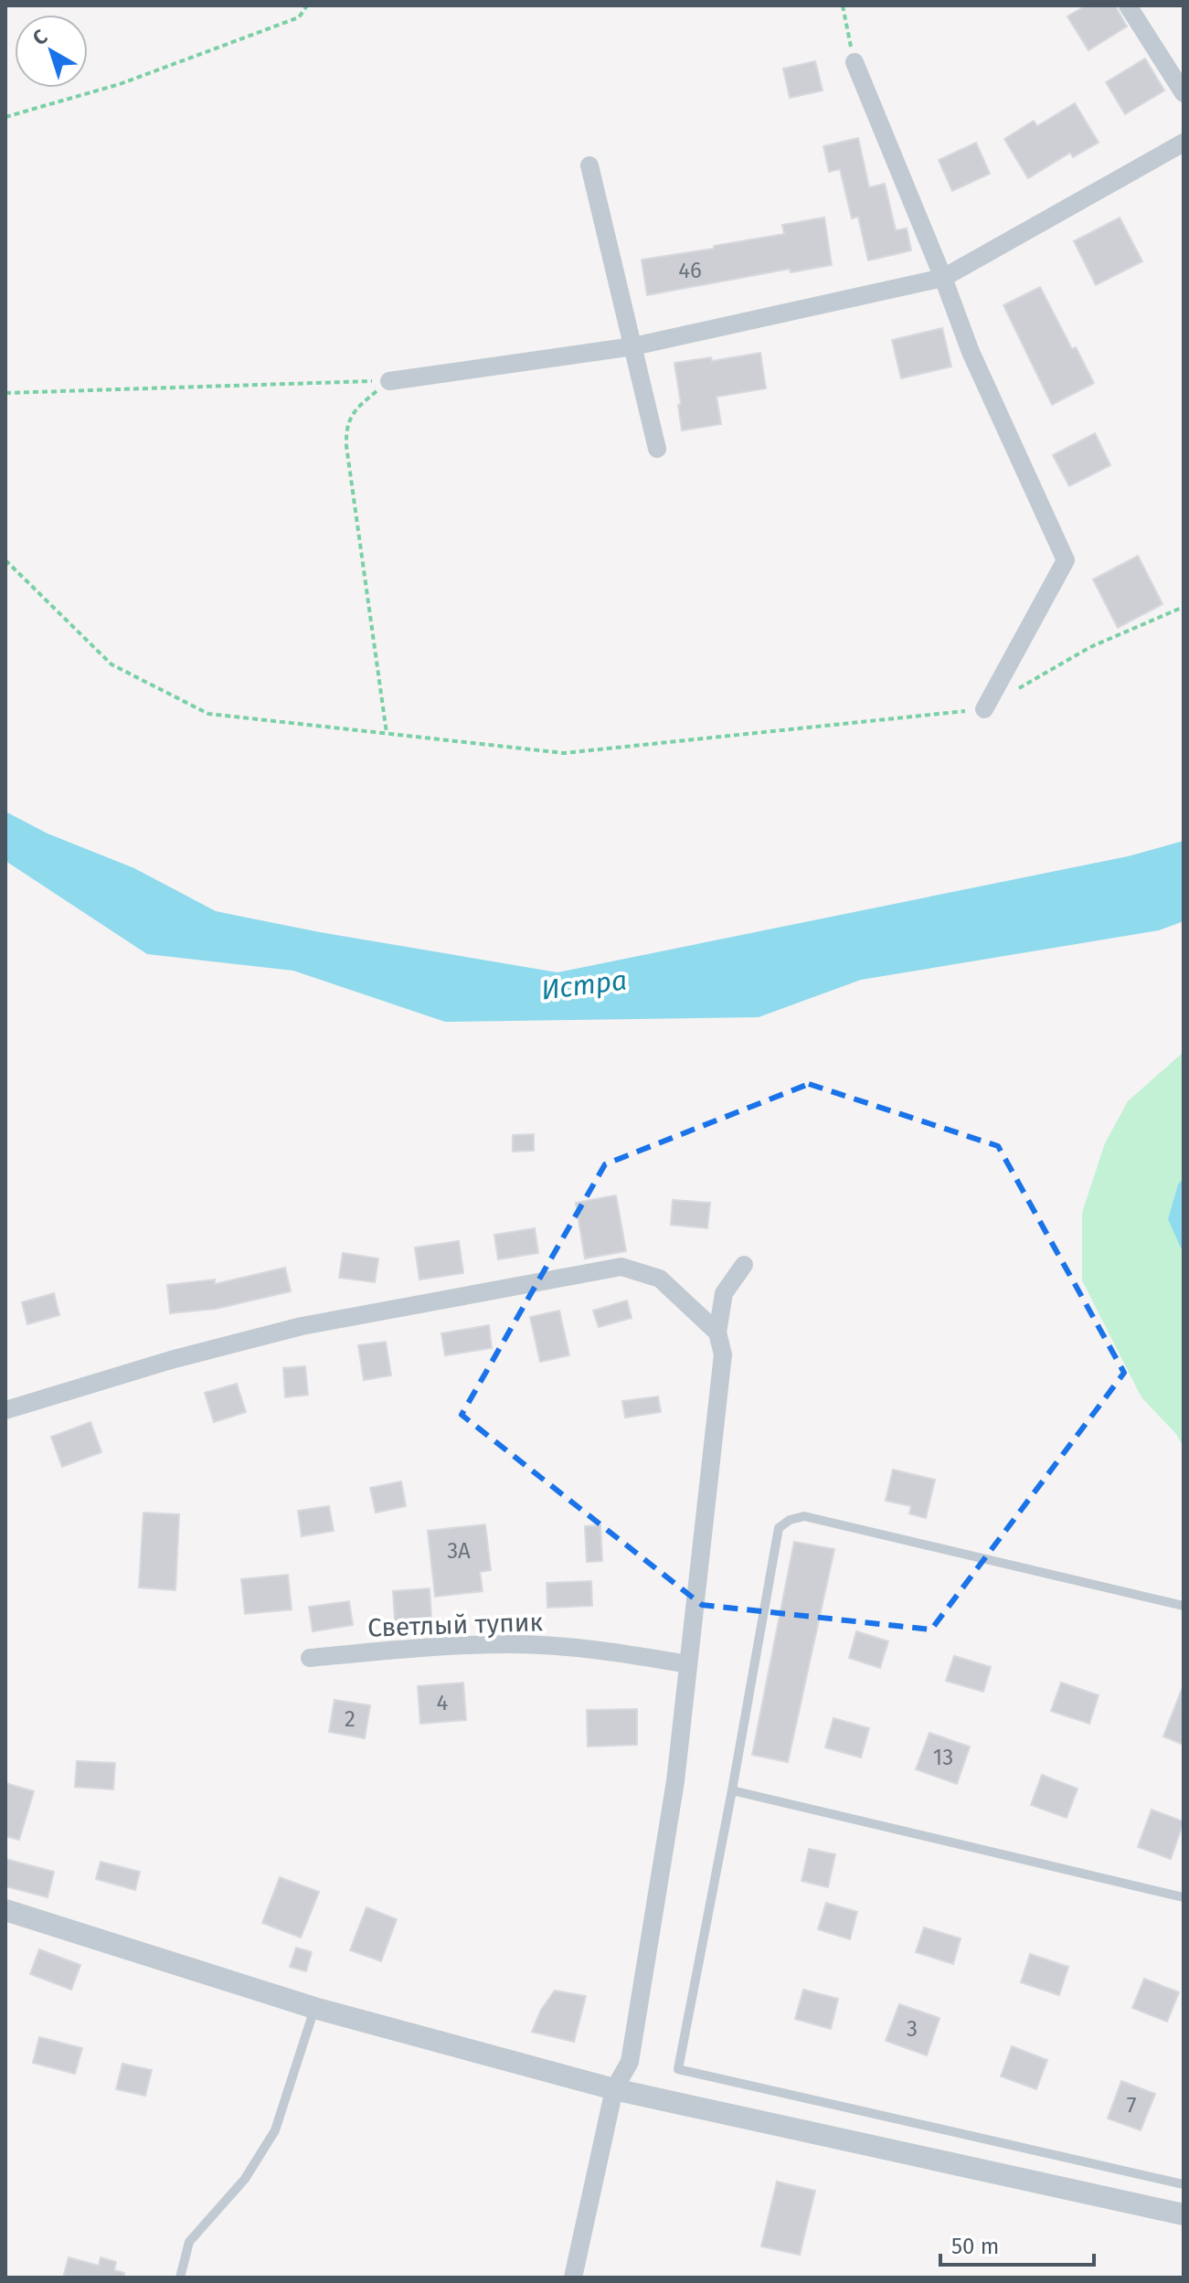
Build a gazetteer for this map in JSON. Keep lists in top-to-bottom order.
{
  "streets": {
    "street": ["Светлый тупик"]
  },
  "water": ["Истра"],
  "house_numbers": [
    "46",
    "3А",
    "4",
    "2",
    "13",
    "3",
    "7"
  ],
  "scale_bar": "50 m",
  "north": "top left"
}
